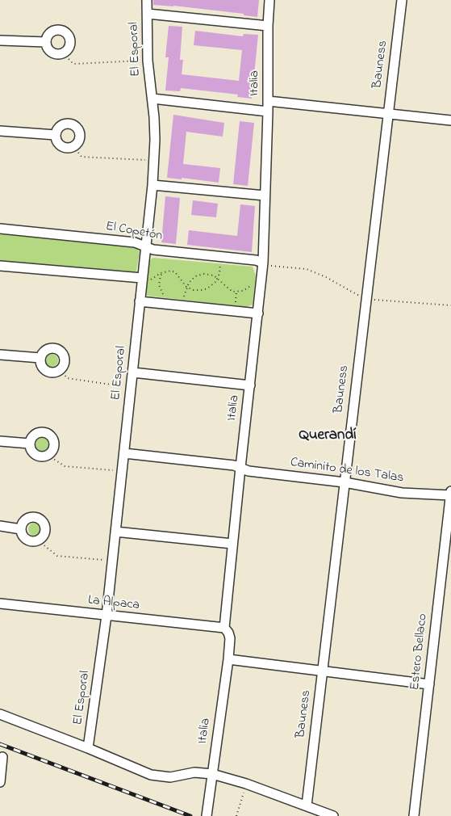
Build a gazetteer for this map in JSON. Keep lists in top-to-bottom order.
{
  "streets": {
    "street": [
      "El Esporal",
      "Bauness",
      "Italia",
      "El Copetón",
      "Caminito de los Talas",
      "La Alpaca",
      "Estero Bellaco"
    ]
  },
  "crossings": [
    ["El Esporal", "El Copetón"],
    ["El Esporal", "Caminito de los Talas"],
    ["El Esporal", "La Alpaca"],
    ["Bauness", "Caminito de los Talas"],
    ["Italia", "El Copetón"],
    ["Italia", "Caminito de los Talas"],
    ["Italia", "La Alpaca"],
    ["Caminito de los Talas", "Estero Bellaco"]
  ],
  "districts": ["Querandí"]
}
